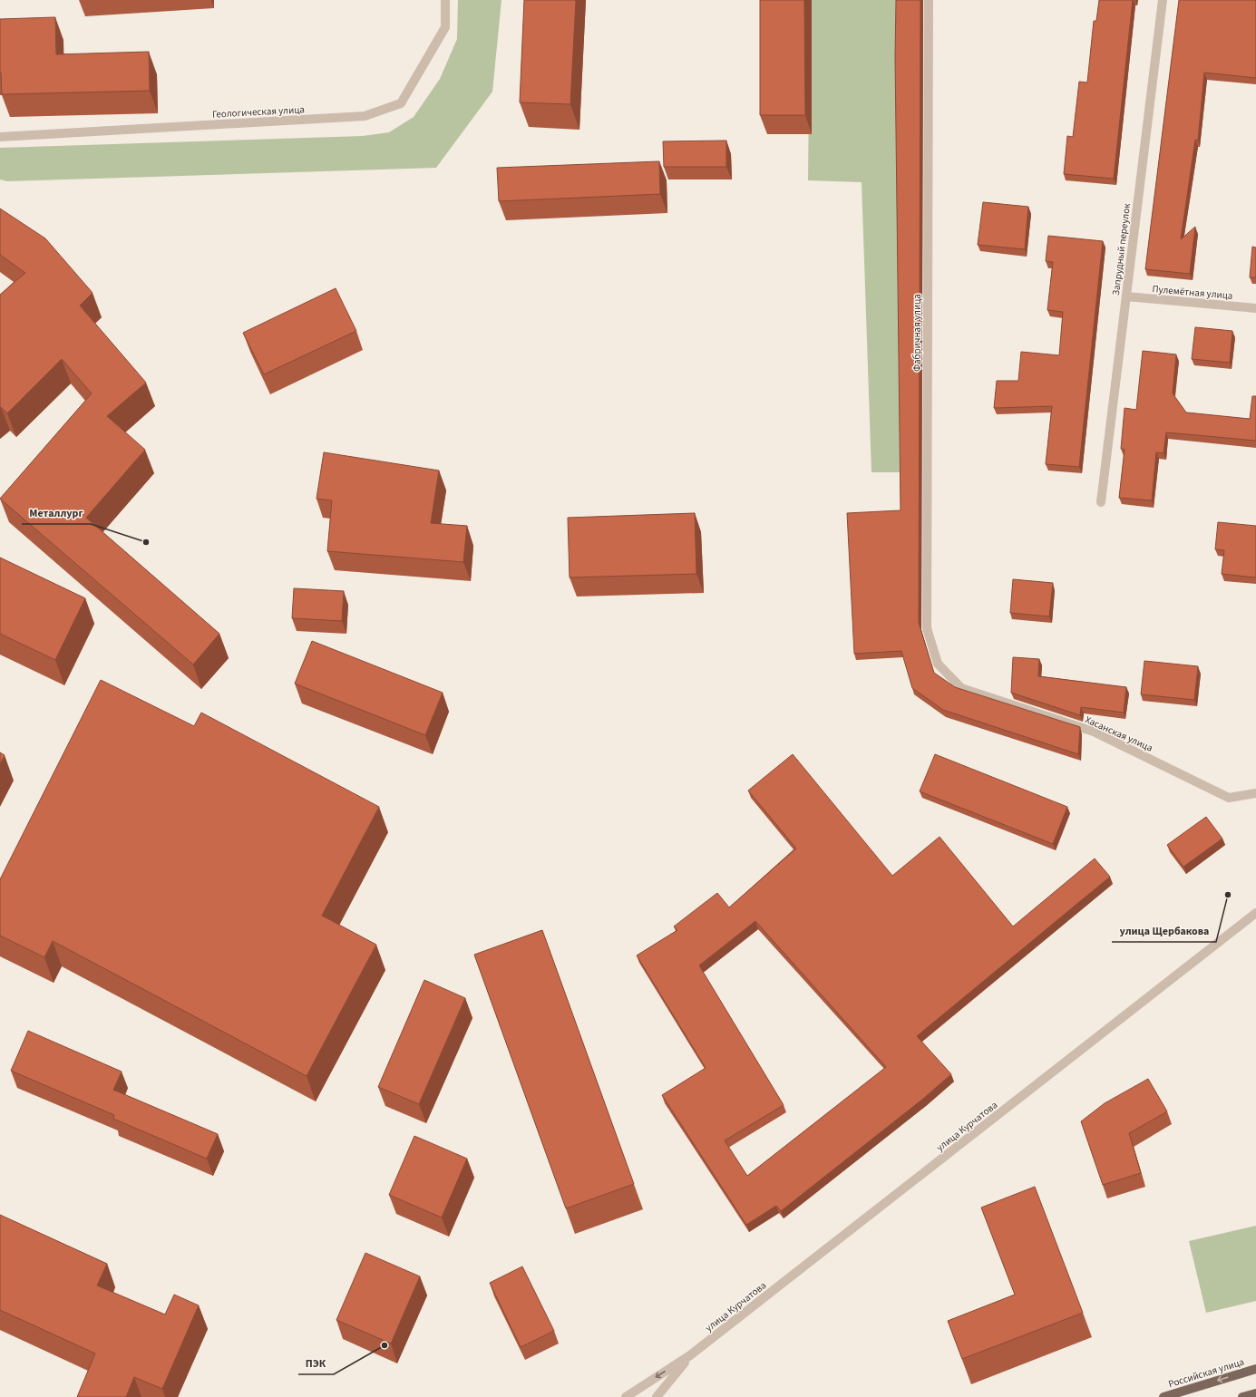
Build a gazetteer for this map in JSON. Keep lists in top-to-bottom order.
{
  "streets": {
    "main road": ["Российская улица"],
    "street": [
      "Геологическая улица",
      "Запрудный переулок",
      "Пулемётная улица",
      "Фабричная улица",
      "Хасанская улица",
      "улица Курчатова"
    ]
  },
  "crossings": [
    ["Запрудный переулок", "Пулемётная улица"],
    ["Фабричная улица", "Хасанская улица"]
  ],
  "one_way": ["Российская улица"],
  "places": ["Металлург", "улица Щербакова", "ПЭК"]
}
